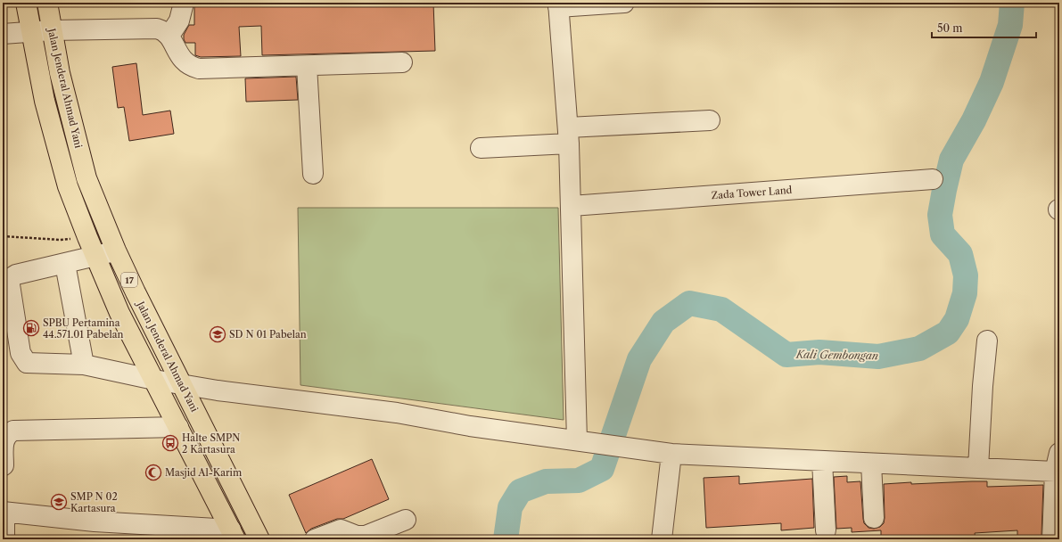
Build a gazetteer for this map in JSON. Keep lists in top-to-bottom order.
{
  "streets": {
    "highway": ["Jalan Jenderal Ahmad Yani", "17"],
    "street": ["Zada Tower Land"]
  },
  "water": ["Kali Gembongan"],
  "places": {
    "fuel station": ["SPBU Pertamina 44.571.01 Pabelan"],
    "school or university": ["SD N 01 Pabelan", "SMP N 02 Kartasura"],
    "bus stop": ["Halte SMPN 2 Kartasura"],
    "mosque": ["Masjid Al-Karim"]
  },
  "scale_bar": "50 m"
}
